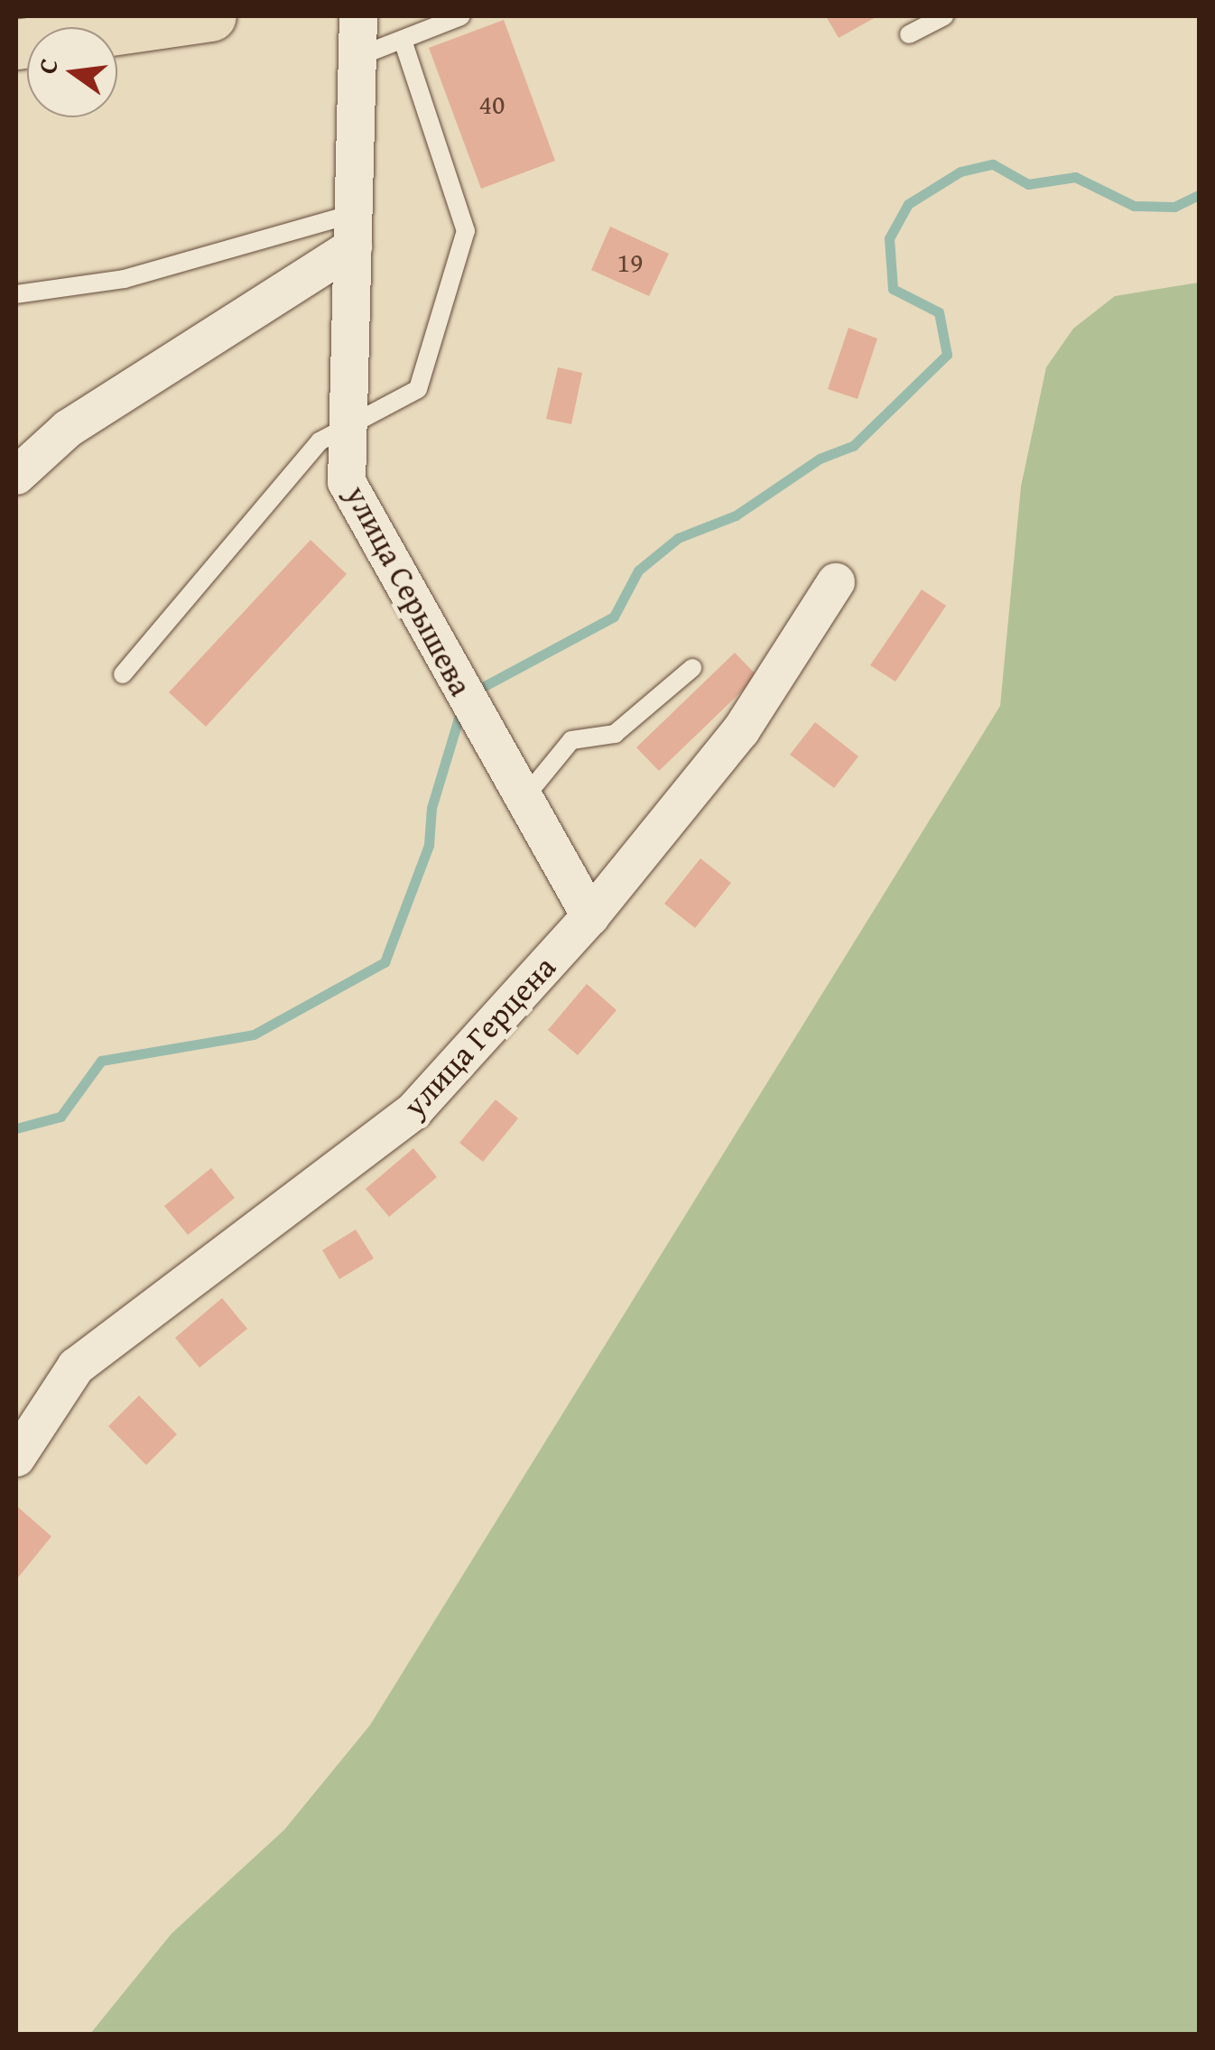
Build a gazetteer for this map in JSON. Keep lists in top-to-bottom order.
{
  "streets": {
    "street": ["улица Серышева", "улица Герцена"]
  },
  "crossings": [
    ["улица Серышева", "улица Герцена"]
  ],
  "house_numbers": ["40", "19"],
  "north": "left"
}
